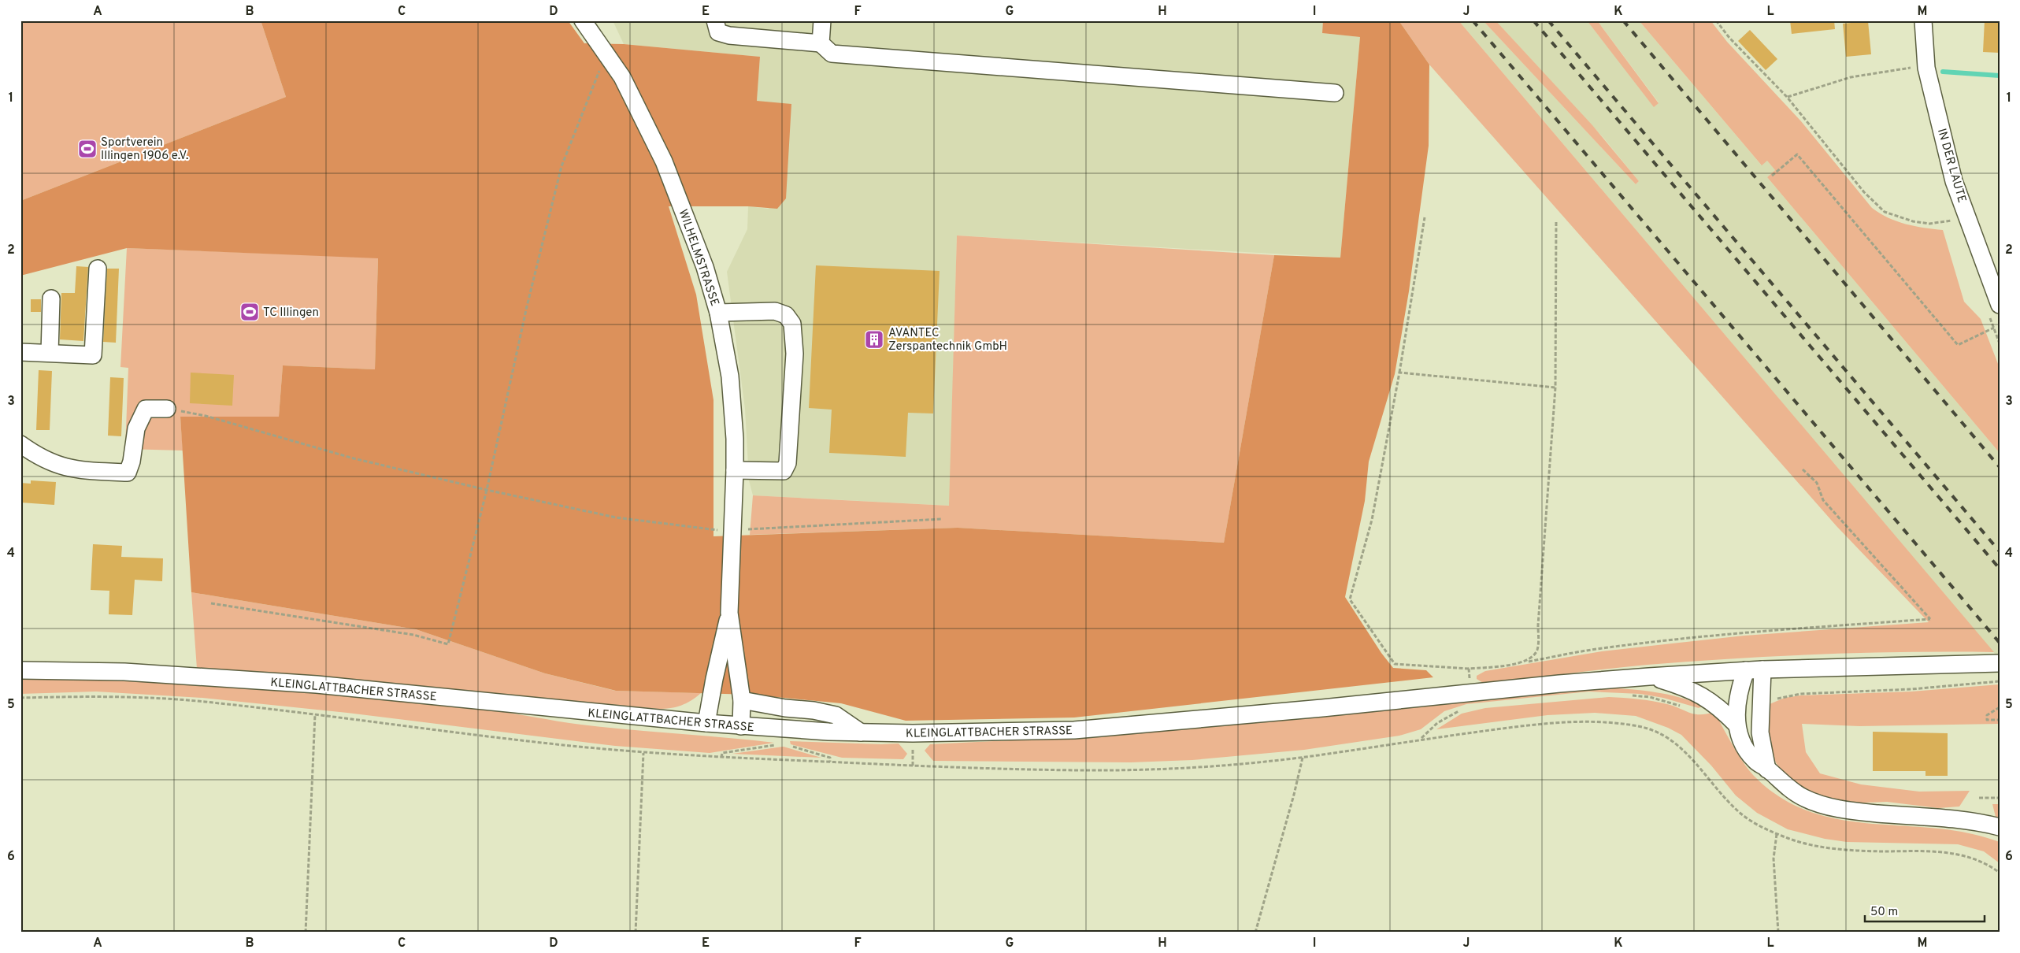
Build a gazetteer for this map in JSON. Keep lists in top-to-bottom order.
{
  "streets": {
    "street": ["IN DER LAUTE", "WILHELMSTRASSE", "KLEINGLATTBACHER STRASSE"]
  },
  "crossings": [
    ["WILHELMSTRASSE", "KLEINGLATTBACHER STRASSE"]
  ],
  "places": {
    "sports": ["Sportverein Illingen 1906 e.V.", "TC Illingen"],
    "building": ["AVANTEC Zerspantechnik GmbH"]
  },
  "scale_bar": "50 m",
  "grid": {
    "columns": [
      "A",
      "B",
      "C",
      "D",
      "E",
      "F",
      "G",
      "H",
      "I",
      "J",
      "K",
      "L",
      "M"
    ],
    "rows": [
      "1",
      "2",
      "3",
      "4",
      "5",
      "6"
    ]
  }
}
